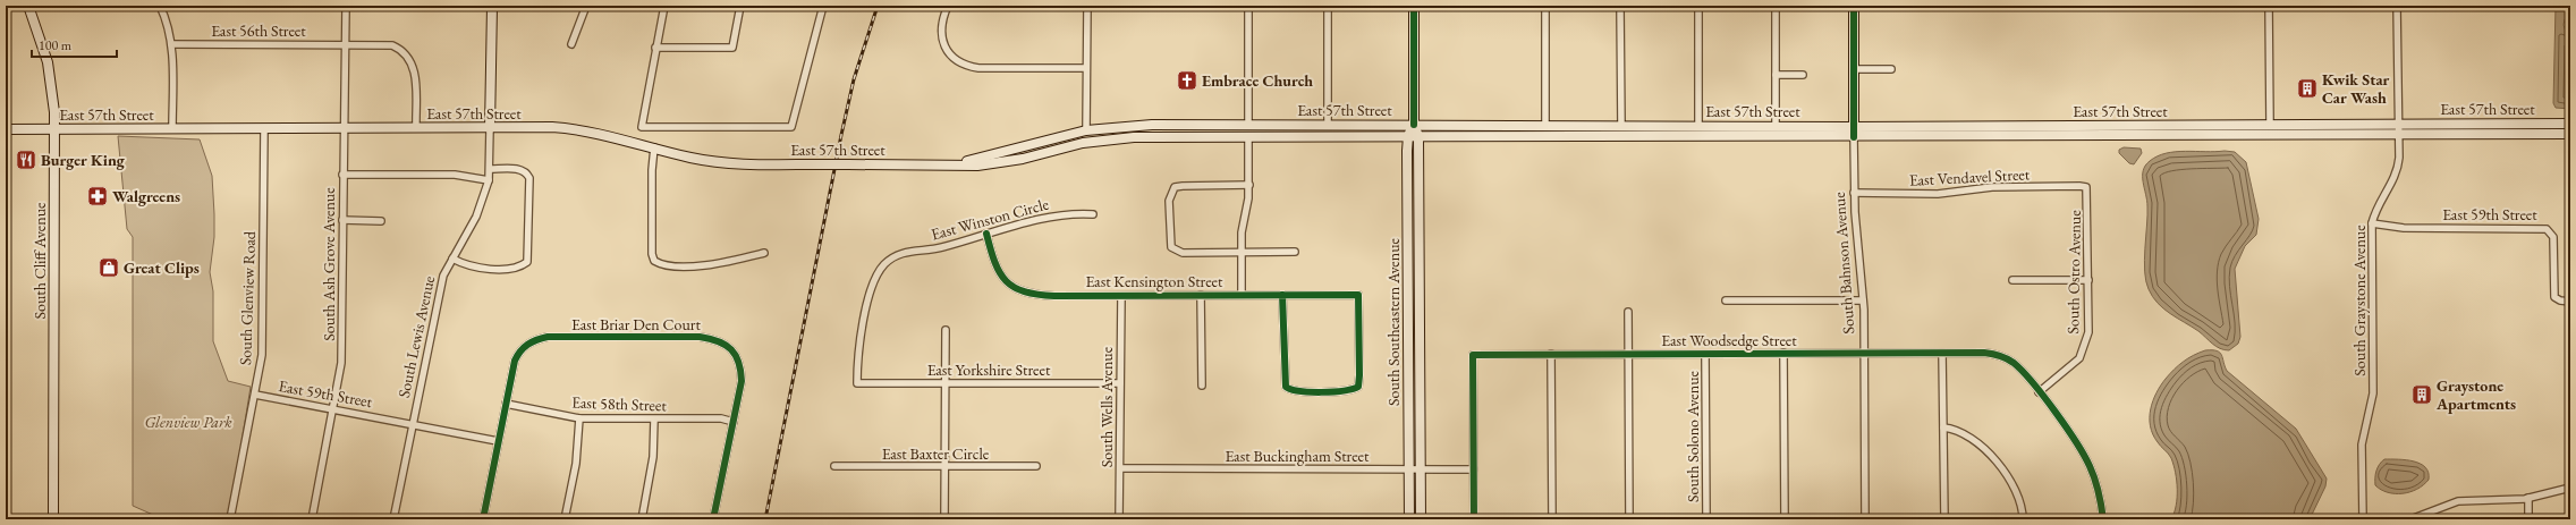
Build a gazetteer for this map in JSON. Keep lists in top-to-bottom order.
{
  "streets": {
    "main road": [
      "East 57th Street",
      "South Cliff Avenue",
      "South Bahnson Avenue",
      "South Southeastern Avenue",
      "South Lewis Avenue"
    ],
    "street": [
      "East 56th Street",
      "East Vendavel Street",
      "East 59th Street",
      "East Winston Circle",
      "South Ash Grove Avenue",
      "South Ostro Avenue",
      "East Kensington Street",
      "South Glenview Road",
      "South Graystone Avenue",
      "East Briar Den Court",
      "East Woodsedge Street",
      "East Yorkshire Street",
      "East 58th Street",
      "South Wells Avenue",
      "South Solono Avenue",
      "East Baxter Circle",
      "East Buckingham Street"
    ]
  },
  "crossings": [
    ["East 56th Street", "East 57th Street"],
    ["East 56th Street", "South Ash Grove Avenue"],
    ["East 57th Street", "South Cliff Avenue"],
    ["East 57th Street", "South Bahnson Avenue"],
    ["East 57th Street", "South Ash Grove Avenue"],
    ["East 57th Street", "South Glenview Road"],
    ["East 57th Street", "South Graystone Avenue"],
    ["East 57th Street", "South Southeastern Avenue"],
    ["East 57th Street", "South Lewis Avenue"],
    ["East Vendavel Street", "South Bahnson Avenue"],
    ["East Vendavel Street", "South Ostro Avenue"],
    ["East 59th Street", "South Ash Grove Avenue"],
    ["East 59th Street", "South Glenview Road"],
    ["East 59th Street", "South Graystone Avenue"],
    ["East 59th Street", "East Briar Den Court"],
    ["East 59th Street", "South Lewis Avenue"],
    ["East Winston Circle", "East Kensington Street"],
    ["East Winston Circle", "East Yorkshire Street"],
    ["South Bahnson Avenue", "East Woodsedge Street"],
    ["South Ostro Avenue", "East Woodsedge Street"],
    ["East Kensington Street", "South Wells Avenue"],
    ["South Southeastern Avenue", "East Buckingham Street"],
    ["East Briar Den Court", "East 58th Street"],
    ["East Woodsedge Street", "South Solono Avenue"],
    ["East Woodsedge Street", "East Buckingham Street"],
    ["East Yorkshire Street", "South Wells Avenue"],
    ["South Wells Avenue", "East Buckingham Street"]
  ],
  "parks": ["Glenview Park"],
  "places": {
    "church": ["Embrace Church"],
    "building": ["Kwik Star Car Wash", "Graystone Apartments"],
    "restaurant": ["Burger King"],
    "pharmacy": ["Walgreens"],
    "shop": ["Great Clips"]
  },
  "scale_bar": "100 m"
}
